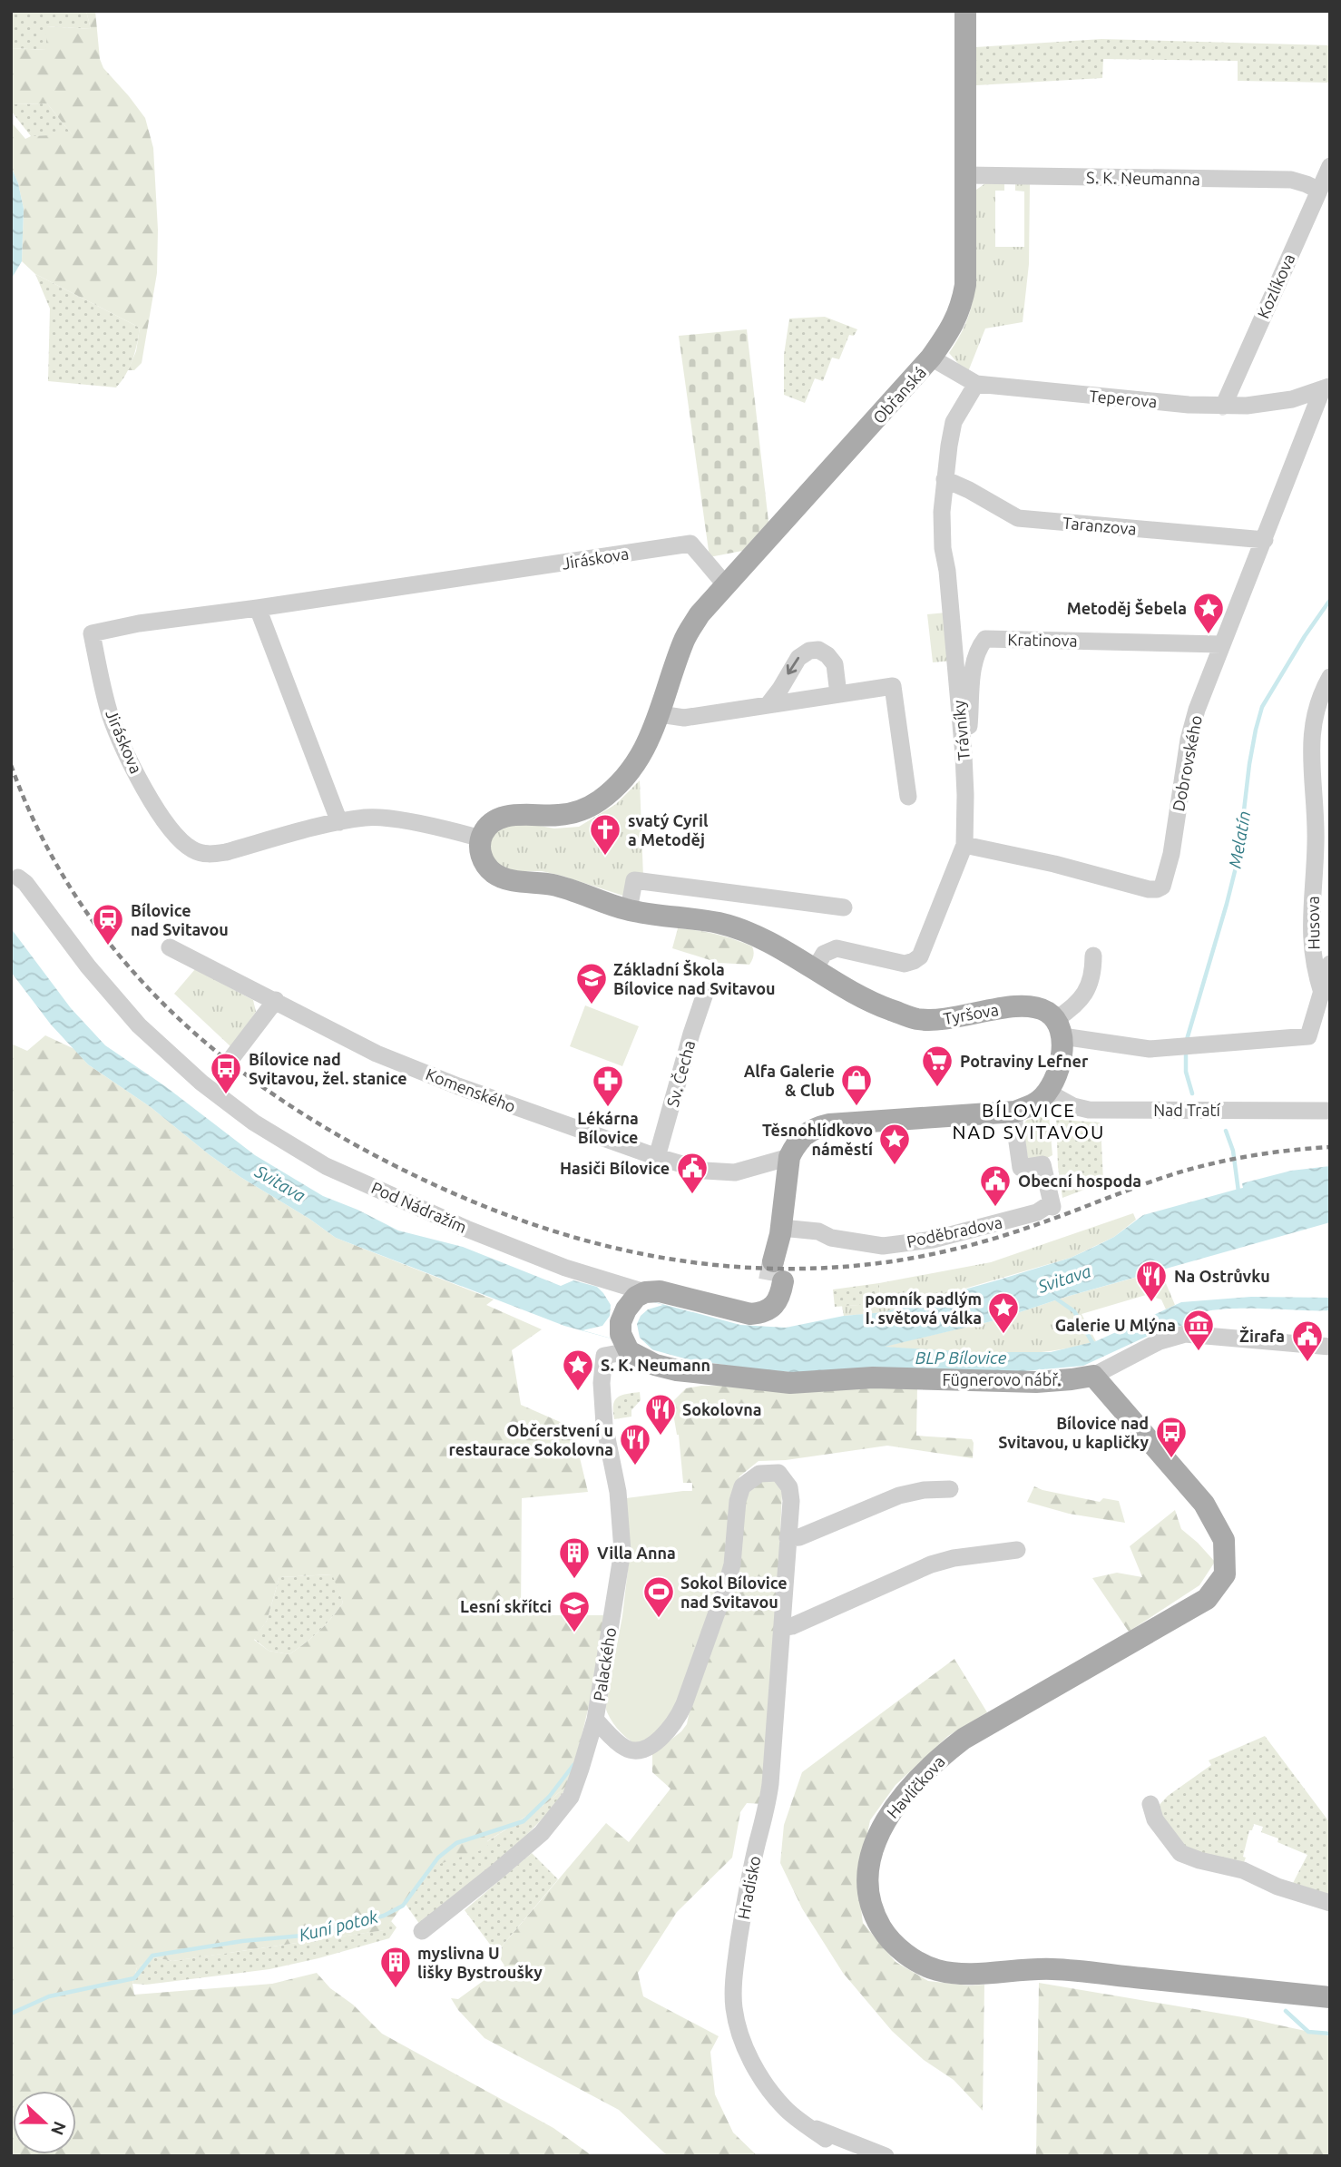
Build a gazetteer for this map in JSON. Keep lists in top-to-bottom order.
{
  "streets": {
    "main road": [
      "Obřanská",
      "Tyršova",
      "Fügnerovo nábř.",
      "Havlíčkova"
    ],
    "street": [
      "S. K. Neumanna",
      "Kozlíkova",
      "Teperova",
      "Taranzova",
      "Jiráskova",
      "Kratinova",
      "Trávníky",
      "Dobrovského",
      "Husova",
      "Sv. Čecha",
      "Komenského",
      "Nad Tratí",
      "Pod Nádražím",
      "Poděbradova",
      "Palackého",
      "Hradisko"
    ]
  },
  "crossings": [
    ["S. K. Neumanna", "Kozlíkova"],
    ["S. K. Neumanna", "Obřanská"],
    ["Kozlíkova", "Teperova"],
    ["Obřanská", "Teperova"],
    ["Obřanská", "Jiráskova"],
    ["Obřanská", "Tyršova"],
    ["Teperova", "Trávníky"],
    ["Teperova", "Dobrovského"],
    ["Taranzova", "Trávníky"],
    ["Taranzova", "Dobrovského"],
    ["Jiráskova", "Tyršova"],
    ["Kratinova", "Trávníky"],
    ["Kratinova", "Dobrovského"],
    ["Trávníky", "Dobrovského"],
    ["Trávníky", "Tyršova"],
    ["Sv. Čecha", "Komenského"],
    ["Fügnerovo nábř.", "Palackého"],
    ["Fügnerovo nábř.", "Havlíčkova"],
    ["Palackého", "Hradisko"]
  ],
  "districts": ["BÍLOVICE NAD SVITAVOU"],
  "water": [
    "Melatín",
    "Svitava",
    "BLP Bílovice",
    "Kuní potok"
  ],
  "places": {
    "place": [
      "Metoděj Šebela",
      "Těsnohlídkovo náměstí",
      "pomník padlým I. světová válka",
      "S. K. Neumann"
    ],
    "church": ["svatý Cyril a Metoděj"],
    "station": ["Bílovice nad Svitavou"],
    "school or university": ["Základní Škola Bílovice nad Svitavou", "Lesní skřítci"],
    "supermarket": ["Potraviny Lefner"],
    "bus stop": ["Bílovice nad Svitavou, žel. stanice", "Bílovice nad Svitavou, u kapličky"],
    "shop": ["Alfa Galerie & Club"],
    "pharmacy": ["Lékárna Bílovice"],
    "public building": ["Hasiči Bílovice", "Obecní hospoda", "Žirafa"],
    "restaurant": ["Na Ostrůvku", "Sokolovna", "Občerstvení u restaurace Sokolovna"],
    "museum": ["Galerie U Mlýna"],
    "building": ["Villa Anna", "myslivna U lišky Bystroušky"],
    "sports": ["Sokol Bílovice nad Svitavou"]
  },
  "north": "right"
}
